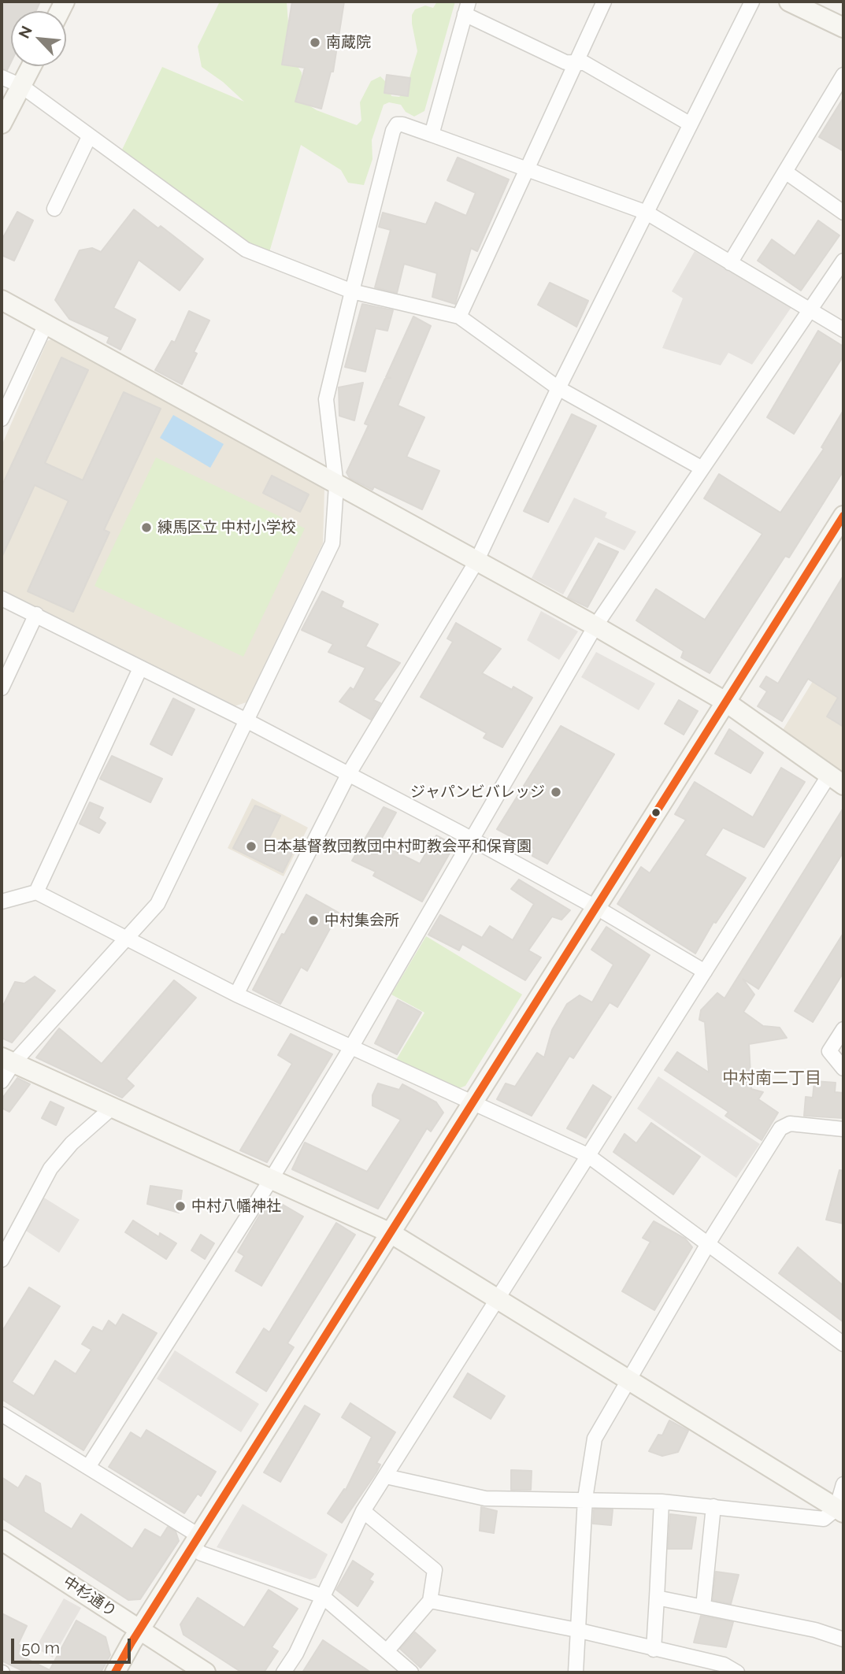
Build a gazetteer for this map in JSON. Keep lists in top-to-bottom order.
{
  "streets": {
    "street": ["中杉通り"]
  },
  "districts": ["中村南二丁目"],
  "places": [
    "南蔵院",
    "練馬区立 中村小学校",
    "ジャパンビバレッジ",
    "日本基督教団教団中村町教会平和保育園",
    "中村集会所",
    "中村八幡神社"
  ],
  "scale_bar": "50 m",
  "north": "top left"
}
